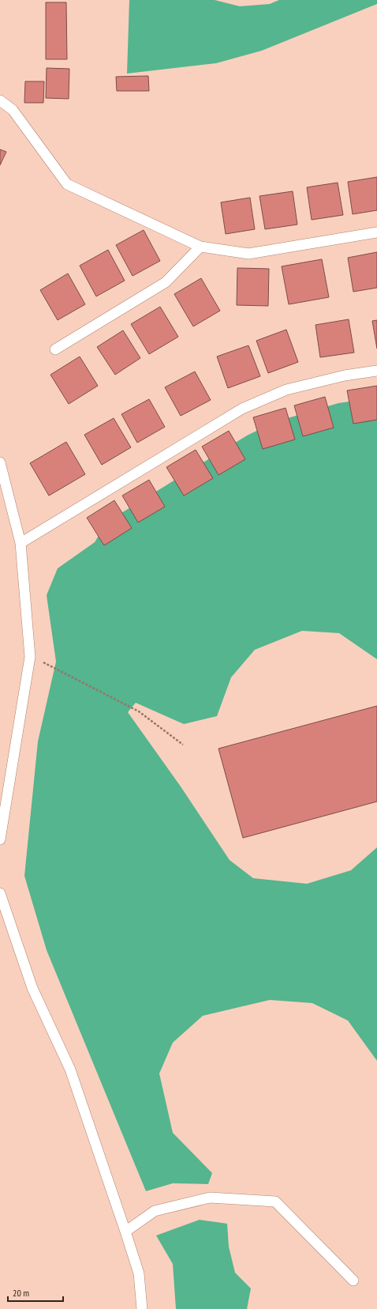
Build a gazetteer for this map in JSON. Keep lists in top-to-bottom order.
{
  "scale_bar": "20 m"
}
